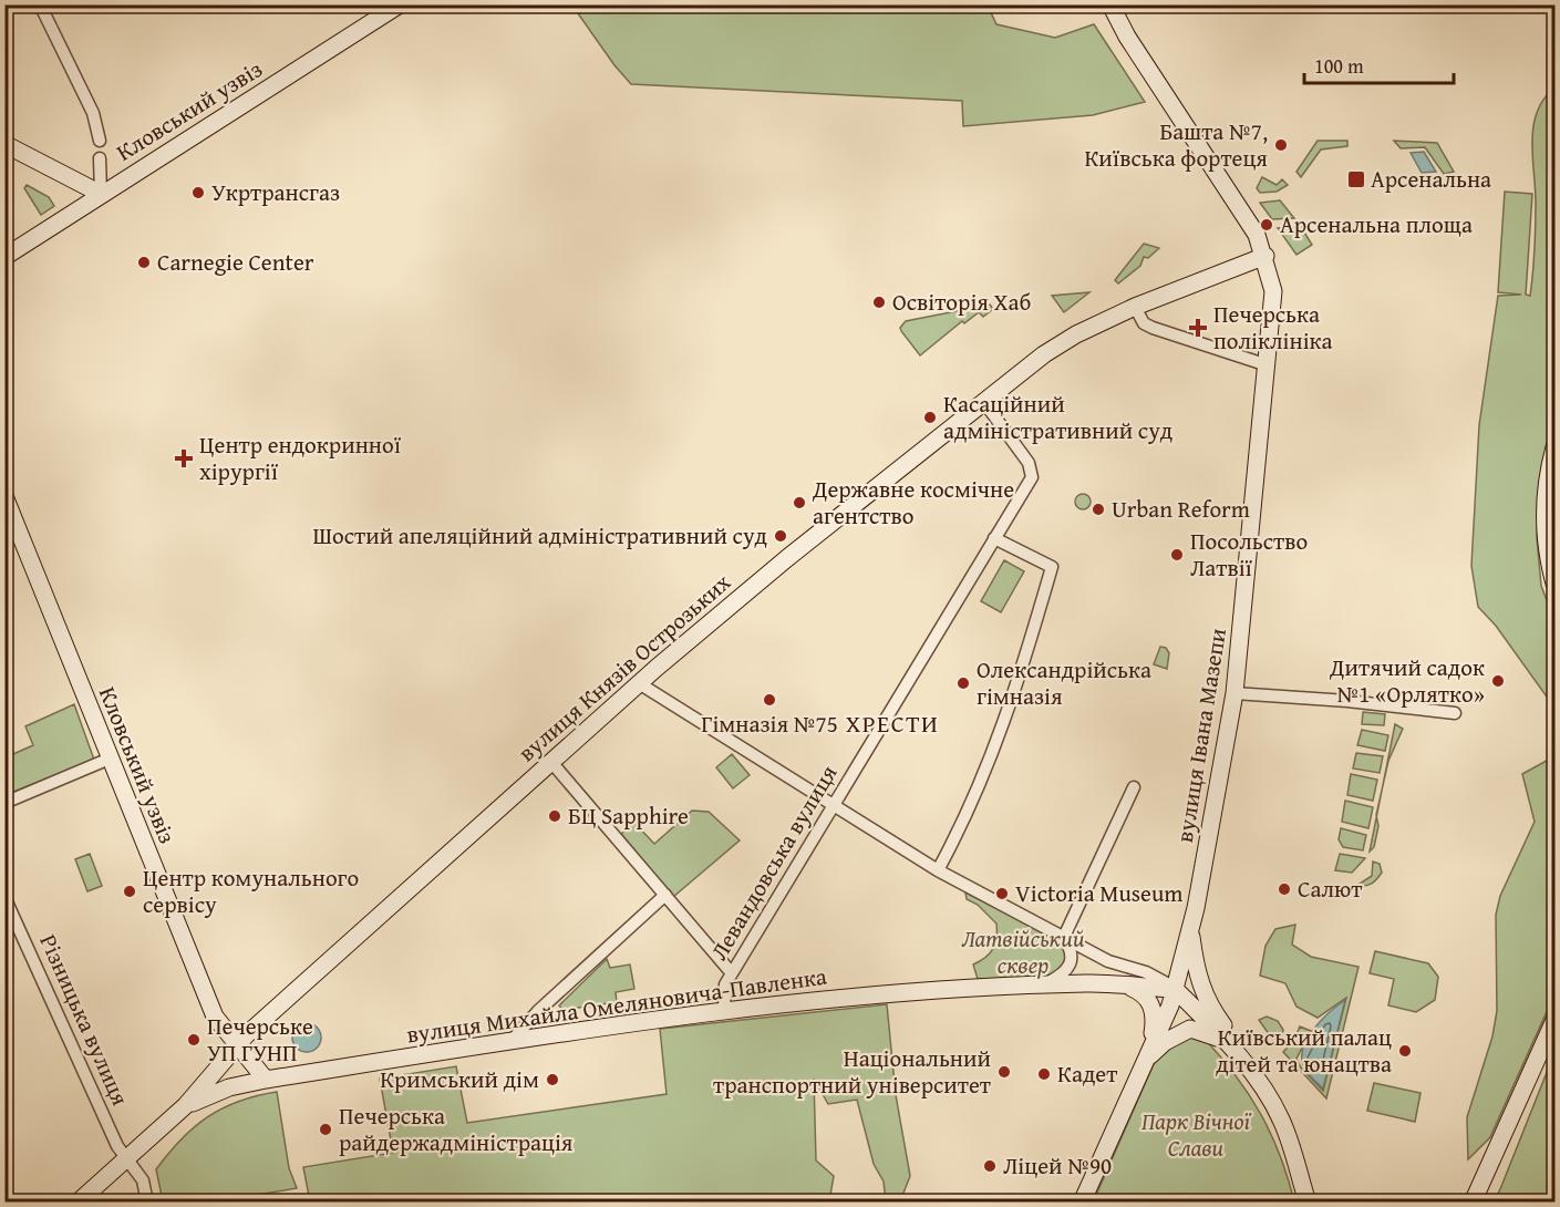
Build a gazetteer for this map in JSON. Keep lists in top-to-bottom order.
{
  "streets": {
    "main road": [
      "Кловський узвіз",
      "вулиця Князів Острозьких",
      "вулиця Івана Мазепи",
      "вулиця Михайла Омеляновича-Павленка"
    ],
    "street": ["Левандовська вулиця", "Різницька вулиця"]
  },
  "crossings": [
    ["Кловський узвіз", "вулиця Князів Острозьких"],
    ["вулиця Князів Острозьких", "вулиця Івана Мазепи"],
    ["вулиця Князів Острозьких", "Левандовська вулиця"],
    ["вулиця Князів Острозьких", "вулиця Михайла Омеляновича-Павленка"],
    ["вулиця Князів Острозьких", "Різницька вулиця"],
    ["вулиця Івана Мазепи", "вулиця Михайла Омеляновича-Павленка"],
    ["Левандовська вулиця", "вулиця Михайла Омеляновича-Павленка"]
  ],
  "districts": ["ХРЕСТИ"],
  "parks": ["Латвійський сквер", "Парк Вічної Слави"],
  "places": {
    "other": [
      "Башта №7, Київська фортеця",
      "Укртрансгаз",
      "Арсенальна площа",
      "Carnegie Center",
      "Освіторія Хаб",
      "Касаційний адміністративний суд",
      "Державне космічне агентство",
      "Urban Reform",
      "Шостий апеляційний адміністративний суд",
      "Посольство Латвії",
      "Дитячий садок №1 «Орлятко»",
      "Олександрійська гімназія",
      "Гімназія №75",
      "БЦ Sapphire",
      "Салют",
      "Центр комунального сервісу",
      "Victoria Museum",
      "Печерське УП ГУНП",
      "Київський палац дітей та юнацтва",
      "Національний транспортний університет",
      "Кадет",
      "Кримський дім",
      "Печерська райдержадміністрація",
      "Ліцей №90"
    ],
    "transit": ["Арсенальна"],
    "health": ["Печерська поліклініка", "Центр ендокринної хірургії"]
  },
  "scale_bar": "100 m"
}
